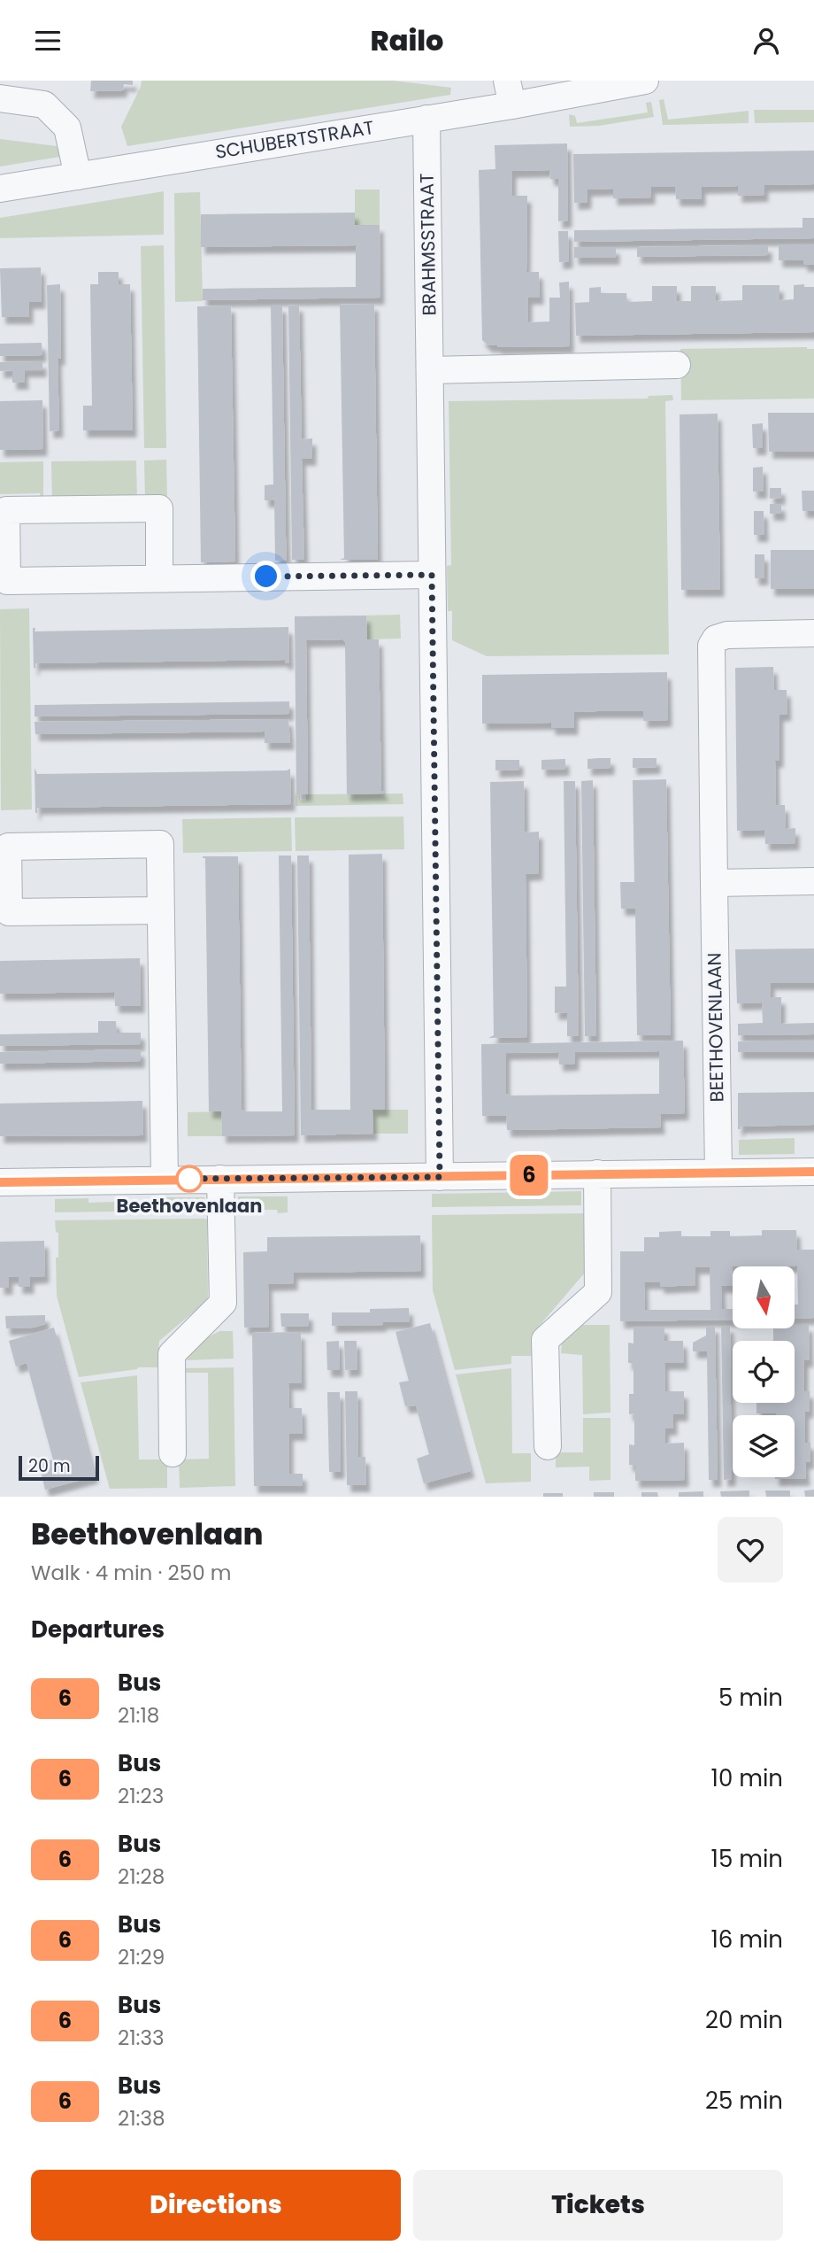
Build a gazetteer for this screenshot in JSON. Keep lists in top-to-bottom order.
{
  "streets": {
    "street": ["SCHUBERTSTRAAT", "BRAHMSSTRAAT", "BEETHOVENLAAN"]
  },
  "crossings": [
    ["SCHUBERTSTRAAT", "BRAHMSSTRAAT"]
  ],
  "places": ["Beethovenlaan"],
  "lines": ["bus line 6"],
  "scale_bar": "20 m",
  "north": "bottom",
  "page": {
    "header": "Railo",
    "on_map": "6",
    "scale": "20 m",
    "heading": [
      ["Beethovenlaan", "Walk · 4 min · 250 m"],
      "Departures"
    ],
    "list": [
      {
        "mark": "6",
        "name": "Bus",
        "note": "21:18",
        "value": "5 min"
      },
      {
        "mark": "6",
        "name": "Bus",
        "note": "21:23",
        "value": "10 min"
      },
      {
        "mark": "6",
        "name": "Bus",
        "note": "21:28",
        "value": "15 min"
      },
      {
        "mark": "6",
        "name": "Bus",
        "note": "21:29",
        "value": "16 min"
      },
      {
        "mark": "6",
        "name": "Bus",
        "note": "21:33",
        "value": "20 min"
      },
      {
        "mark": "6",
        "name": "Bus",
        "note": "21:38",
        "value": "25 min"
      }
    ],
    "buttons": ["Directions", "Tickets"]
  }
}
